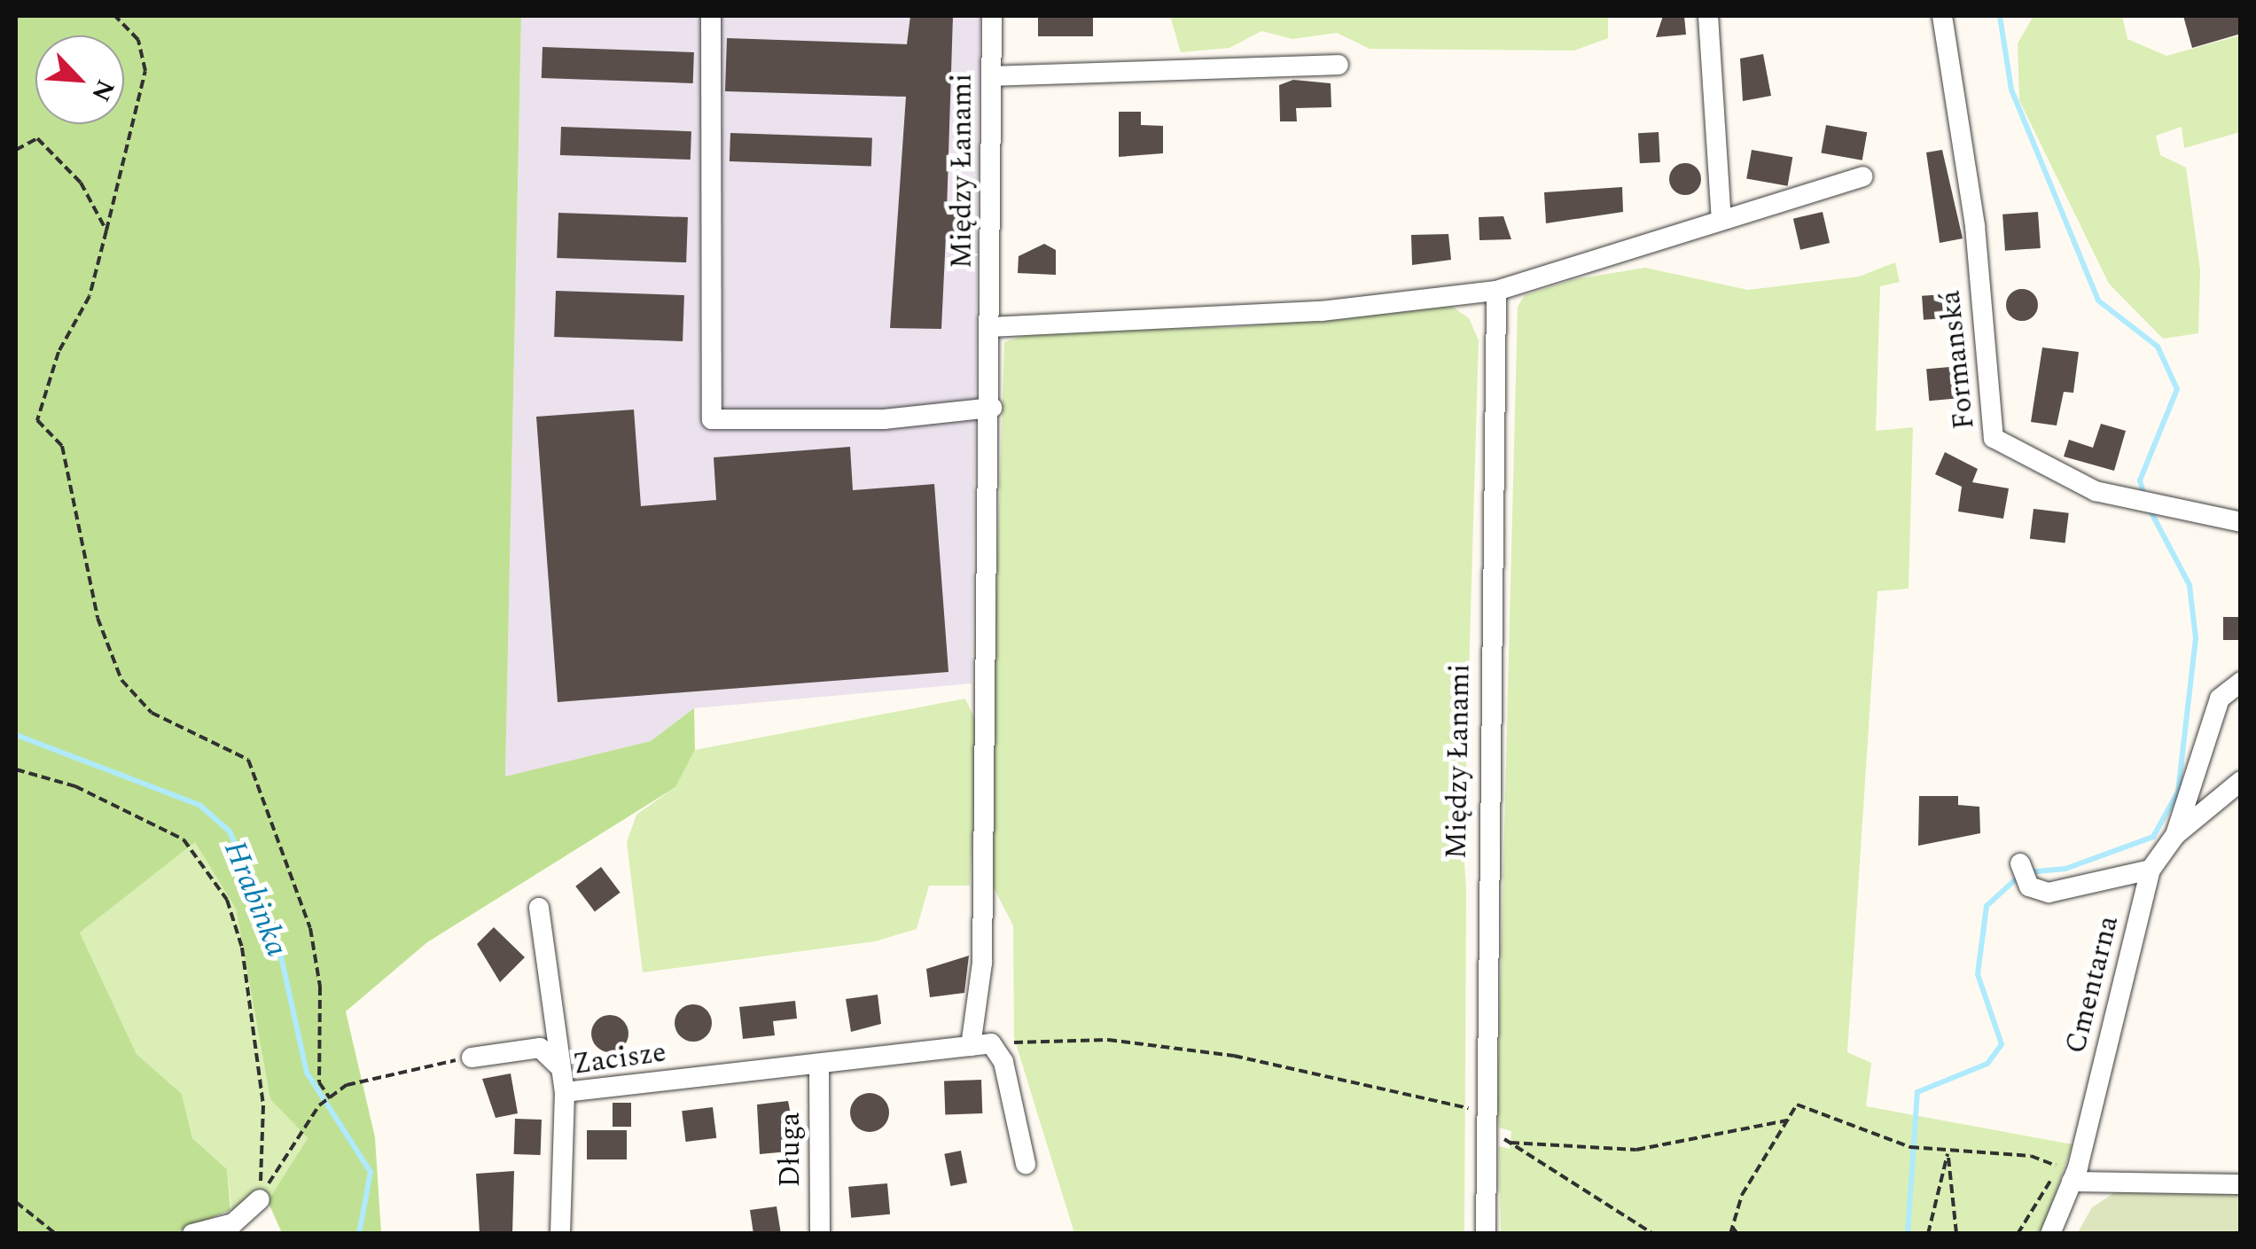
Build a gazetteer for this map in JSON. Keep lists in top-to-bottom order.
{
  "streets": {
    "street": [
      "Między Łanami",
      "Formanská",
      "Cmentarna",
      "Zacisze",
      "Długa"
    ]
  },
  "crossings": [
    ["Zacisze", "Długa"]
  ],
  "water": ["Hrabinka"],
  "north": "bottom right"
}
